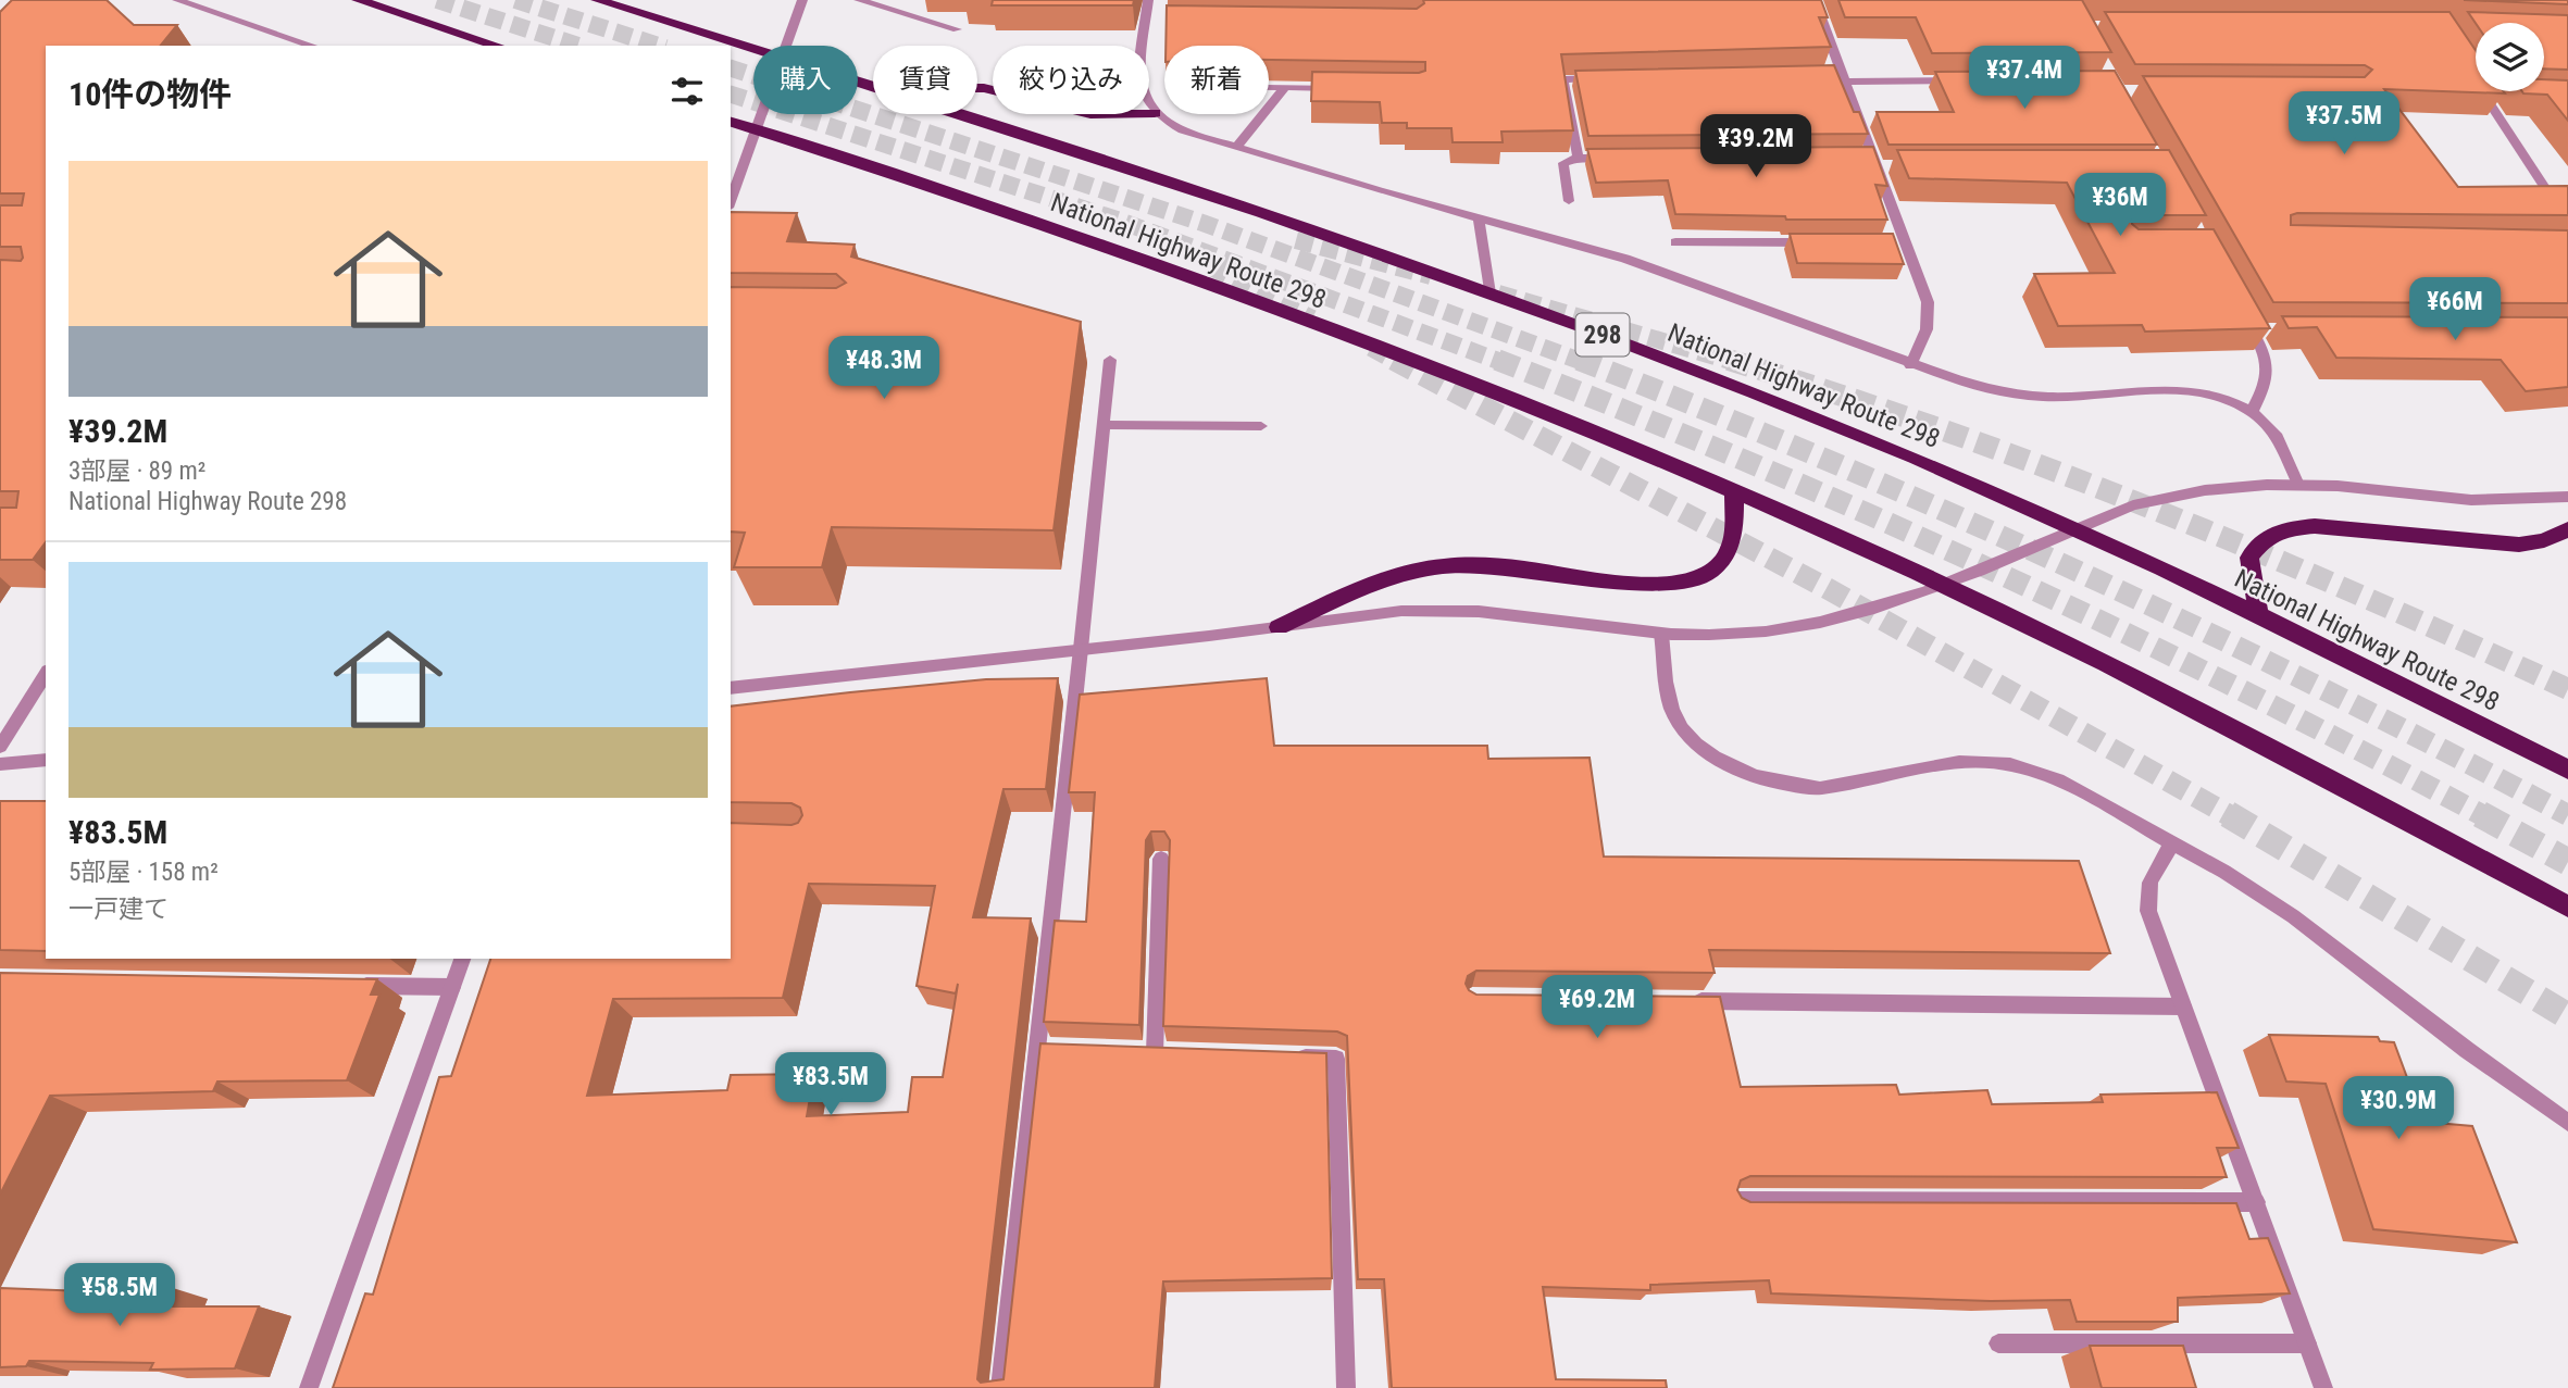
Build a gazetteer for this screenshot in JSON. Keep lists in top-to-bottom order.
{
  "streets": {
    "highway": ["National Highway Route 298", "298"]
  },
  "page": {
    "price": [
      "¥37.4M",
      "¥37.5M",
      "¥39.2M",
      "¥36M",
      "¥66M",
      "¥48.3M",
      "¥69.2M",
      "¥83.5M",
      "¥30.9M",
      "¥58.5M"
    ],
    "chip": [
      "購入",
      "賃貸",
      "絞り込み",
      "新着"
    ],
    "heading": "10件の物件",
    "list": [
      {
        "name": "¥39.2M",
        "note": "3部屋 · 89 m² · National Highway Route 298"
      },
      {
        "name": "¥83.5M",
        "note": "5部屋 · 158 m² · 一戸建て"
      }
    ]
  }
}
